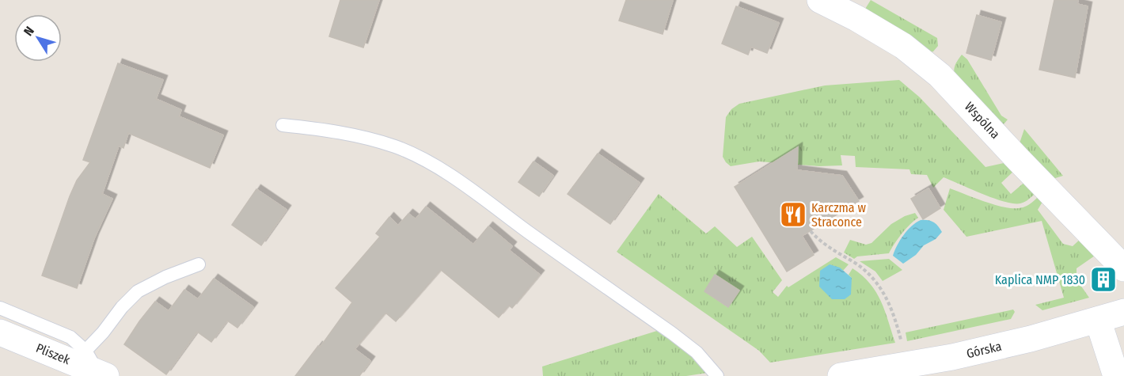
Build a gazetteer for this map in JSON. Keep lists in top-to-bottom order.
{
  "streets": {
    "street": ["Wspólna", "Górska", "Pliszek"]
  },
  "places": {
    "restaurant": ["Karczma w Straconce"],
    "building": ["Kaplica NMP 1830"]
  },
  "north": "top left"
}
